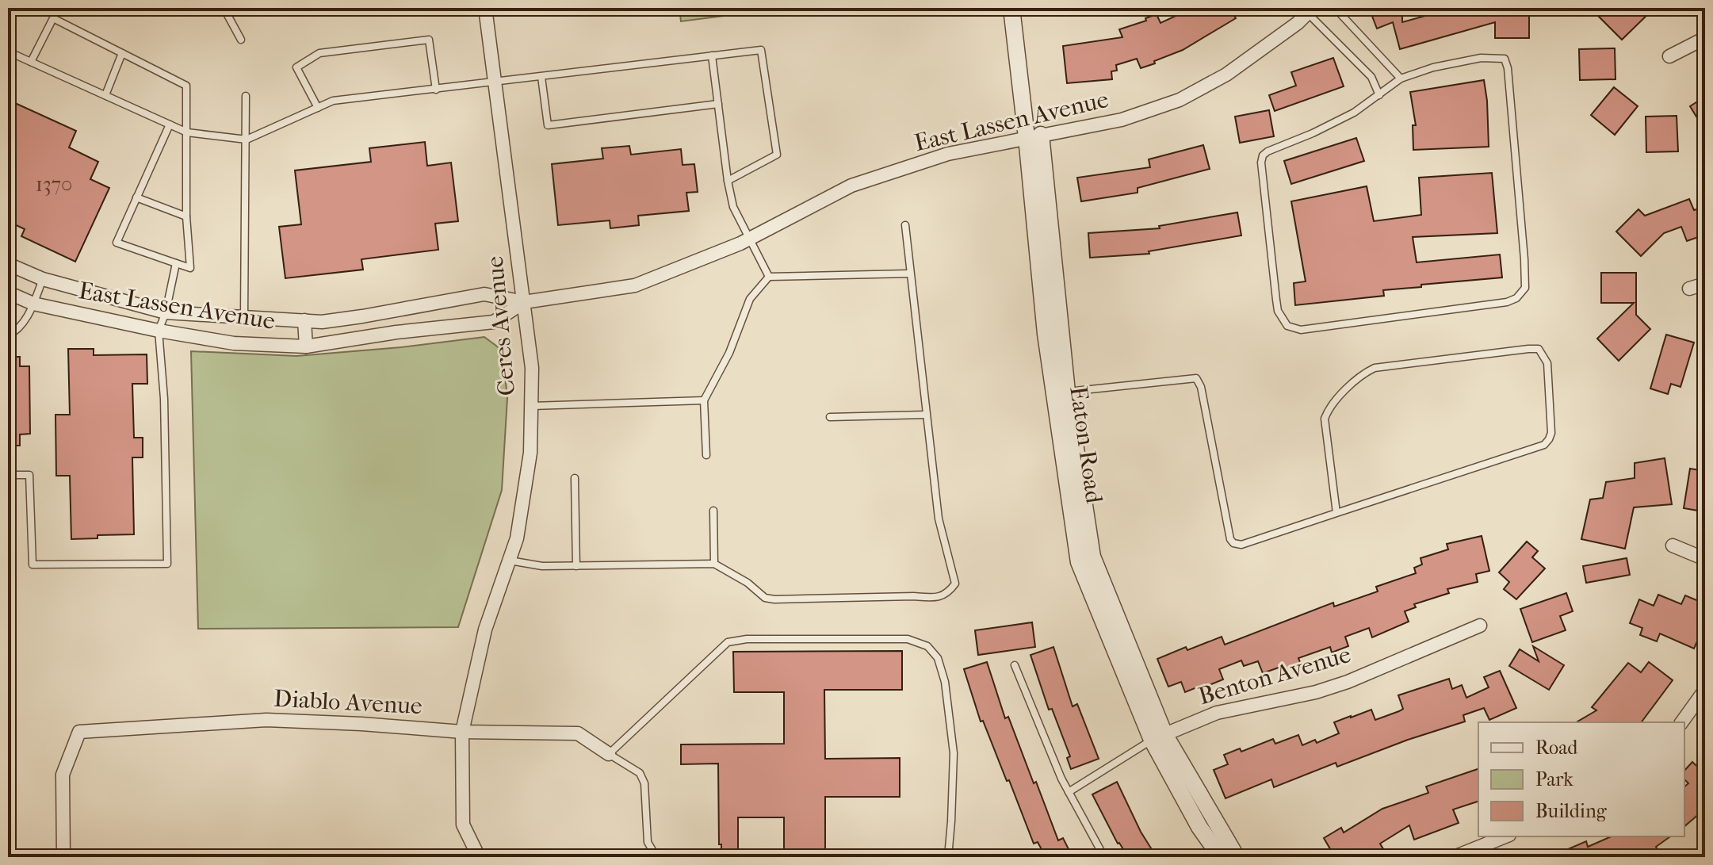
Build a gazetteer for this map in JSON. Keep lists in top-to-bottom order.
{
  "streets": {
    "street": [
      "East Lassen Avenue",
      "Ceres Avenue",
      "Eaton Road",
      "Benton Avenue",
      "Diablo Avenue"
    ]
  },
  "crossings": [
    ["East Lassen Avenue", "Ceres Avenue"],
    ["East Lassen Avenue", "Eaton Road"],
    ["Ceres Avenue", "Diablo Avenue"],
    ["Eaton Road", "Benton Avenue"]
  ],
  "house_numbers": ["1370"],
  "legend": ["Road", "Park", "Building"]
}
